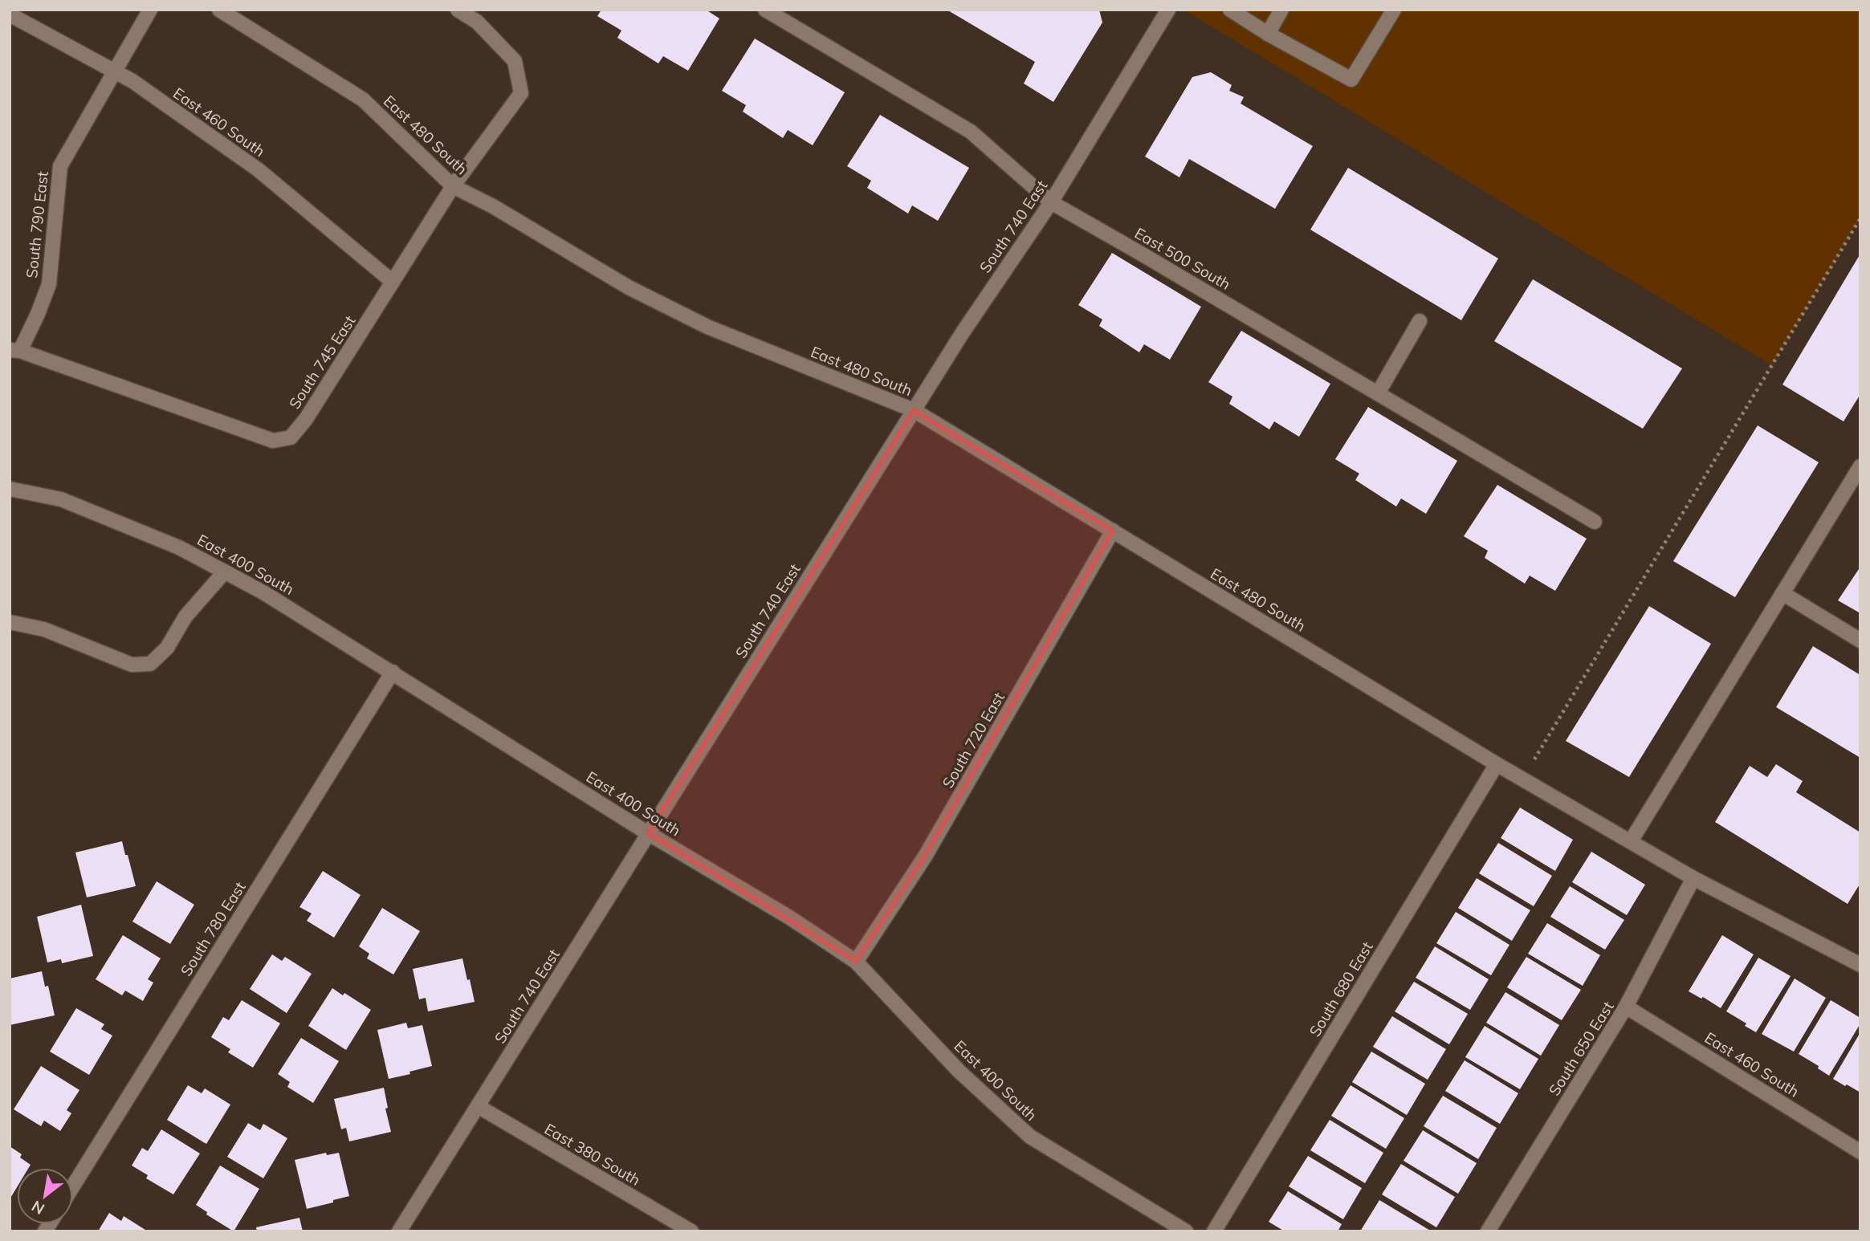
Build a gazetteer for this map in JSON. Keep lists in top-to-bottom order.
{
  "streets": {
    "street": [
      "East 460 South",
      "East 480 South",
      "South 790 East",
      "South 740 East",
      "East 500 South",
      "South 745 East",
      "East 400 South",
      "South 720 East",
      "South 780 East",
      "South 680 East",
      "South 650 East",
      "East 380 South"
    ]
  },
  "crossings": [
    ["East 460 South", "South 790 East"],
    ["East 460 South", "South 745 East"],
    ["East 460 South", "South 650 East"],
    ["East 480 South", "South 740 East"],
    ["East 480 South", "South 745 East"],
    ["East 480 South", "South 720 East"],
    ["East 480 South", "South 680 East"],
    ["East 480 South", "South 650 East"],
    ["South 790 East", "South 745 East"],
    ["South 740 East", "East 500 South"],
    ["South 740 East", "East 400 South"],
    ["South 740 East", "East 380 South"],
    ["East 400 South", "South 720 East"],
    ["East 400 South", "South 780 East"]
  ],
  "north": "bottom left"
}
